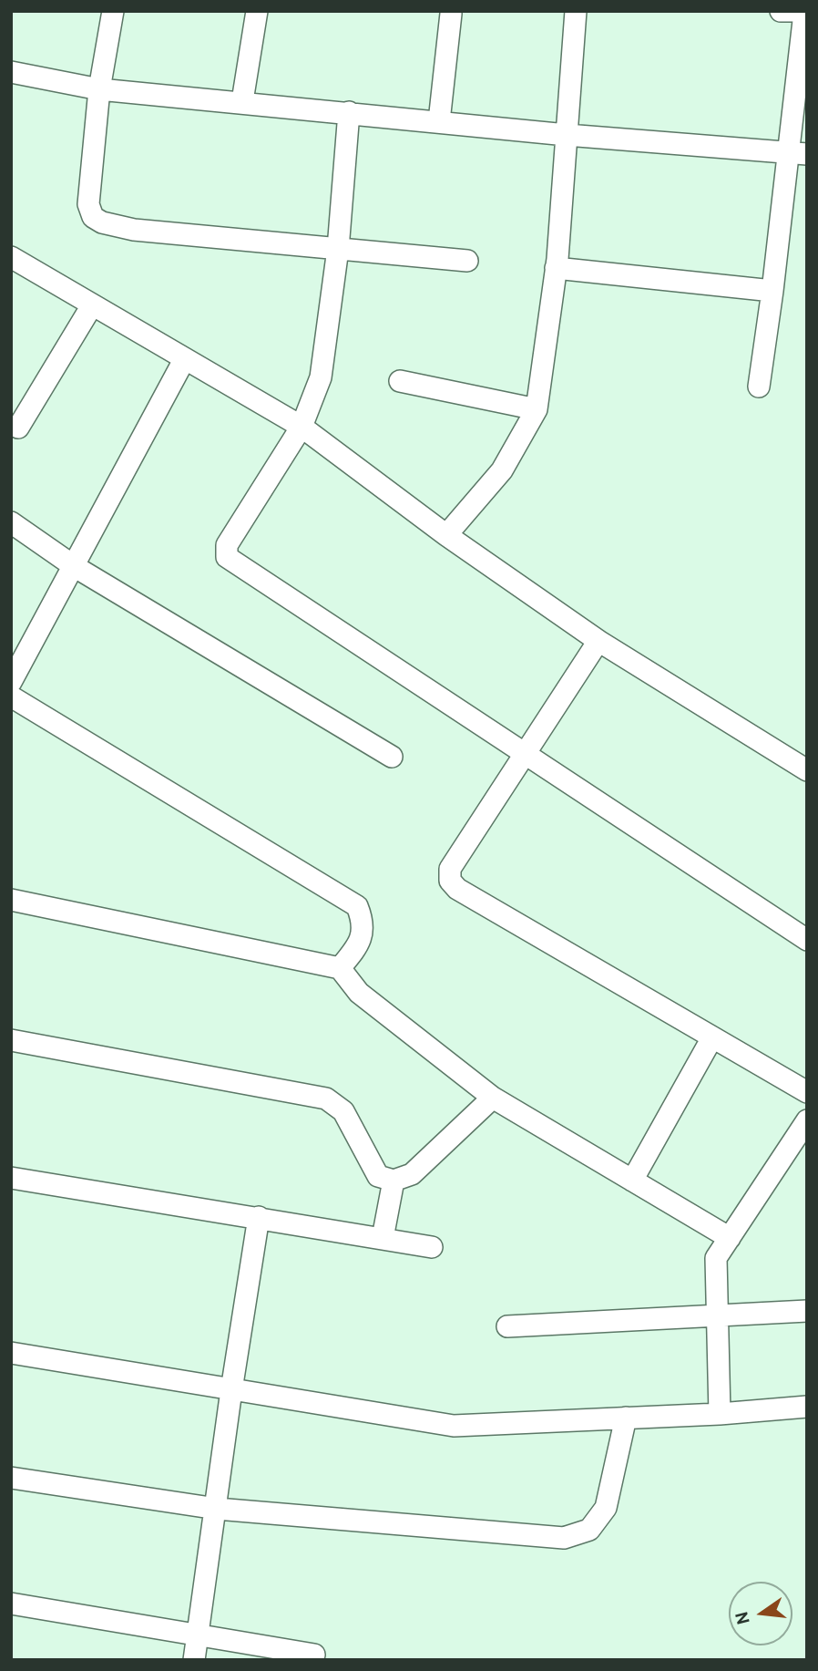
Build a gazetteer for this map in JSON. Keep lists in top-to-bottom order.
{
  "north": "left"
}
